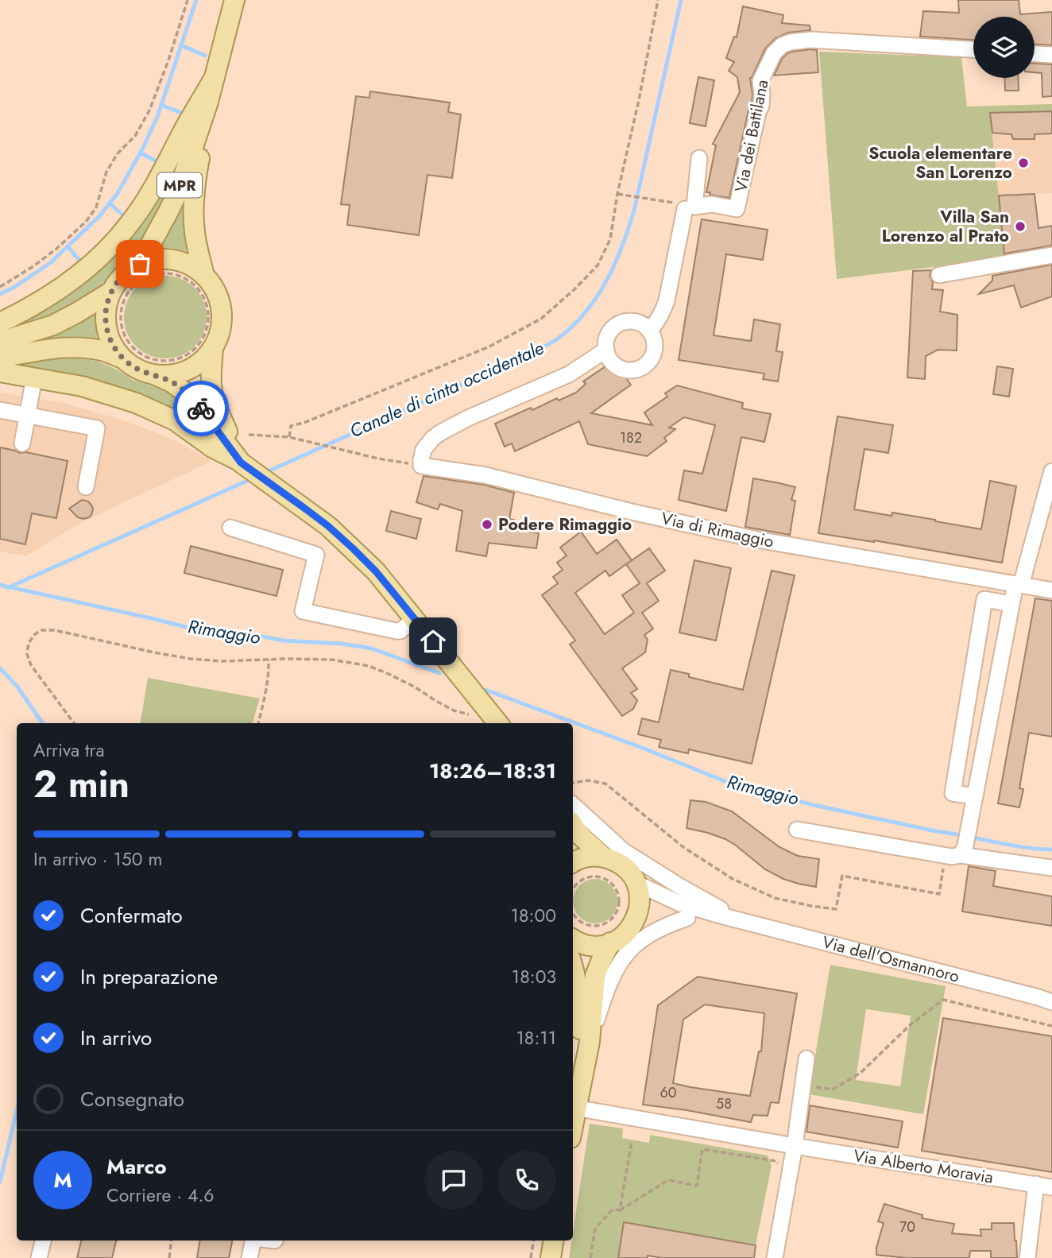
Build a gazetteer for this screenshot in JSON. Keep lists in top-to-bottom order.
{
  "streets": {
    "main road": ["MPR", "Via dell'Osmannoro"],
    "street": ["Via dei Battilana", "Via di Rimaggio", "Via Alberto Moravia"]
  },
  "water": ["Canale di cinta occidentale", "Rimaggio"],
  "places": ["Scuola elementare San Lorenzo", "Villa San Lorenzo al Prato", "Podere Rimaggio"],
  "house_numbers": [
    "182",
    "60",
    "58",
    "70"
  ],
  "page": {
    "heading": ["2 min", "Arriva tra", "18:26–18:31"],
    "panel": ["Marco", "Corriere · 4.6"],
    "bar": "In arrivo · 150 m",
    "list": [
      ["Confermato", "18:00"],
      ["In preparazione", "18:03"],
      ["In arrivo", "18:11"],
      "Consegnato"
    ],
    "round": "M"
  }
}
